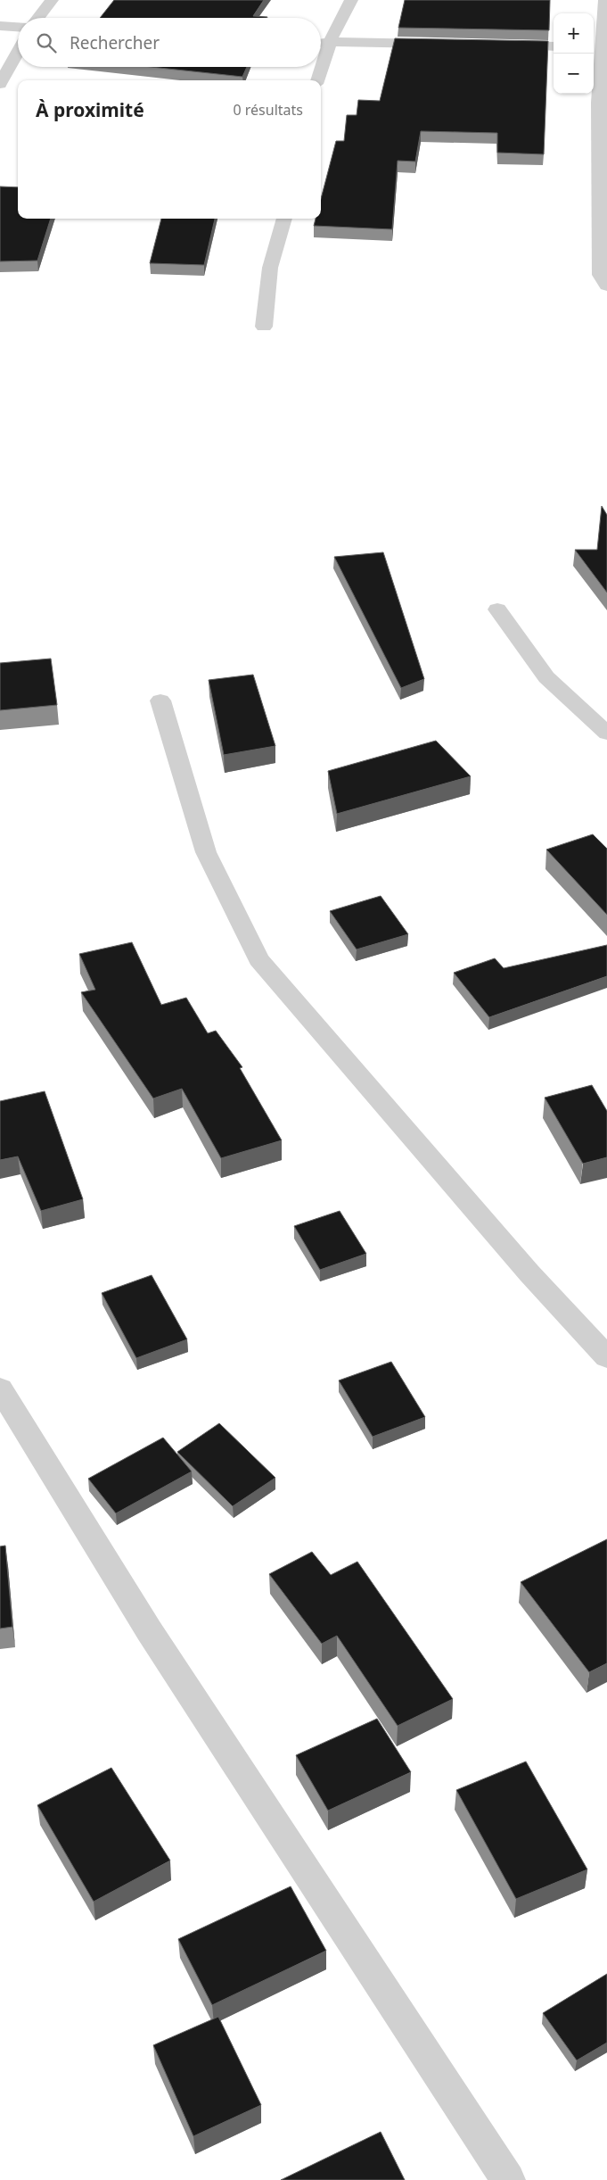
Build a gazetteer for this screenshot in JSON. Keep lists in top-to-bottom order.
{
  "page": {
    "map_buttons": ["+", "−"],
    "search": "Rechercher",
    "heading": ["À proximité", "0 résultats"]
  }
}
